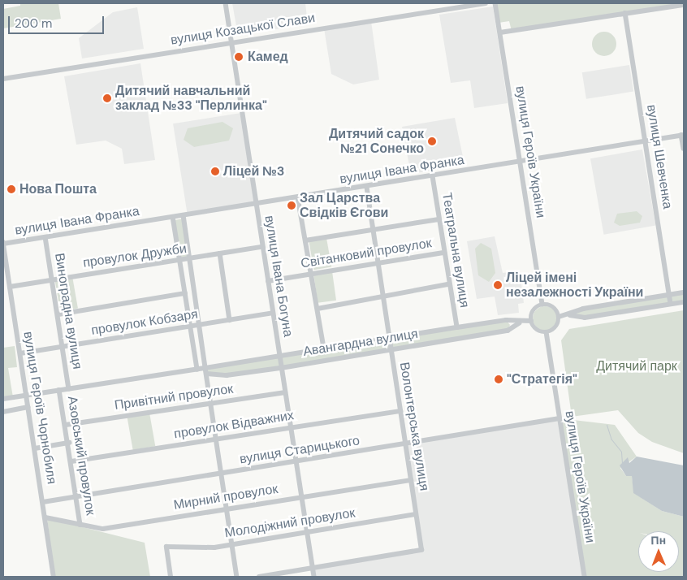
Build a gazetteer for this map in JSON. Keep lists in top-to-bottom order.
{
  "streets": {
    "street": [
      "вулиця Козацької Слави",
      "вулиця Героїв України",
      "вулиця Шевченка",
      "вулиця Івана Франка",
      "Театральна вулиця",
      "Світанковий провулок",
      "провулок Дружби",
      "вулиця Івана Богуна",
      "Виноградна вулиця",
      "провулок Кобзаря",
      "Авангардна вулиця",
      "Привітний провулок",
      "вулиця Героїв Чорнобиля",
      "провулок Відважних",
      "Волонтерська вулиця",
      "вулиця Старицького",
      "Азовський провулок",
      "Мирний провулок",
      "Молодіжний провулок"
    ]
  },
  "crossings": [
    ["вулиця Козацької Слави", "вулиця Івана Богуна"],
    ["вулиця Героїв України", "вулиця Івана Франка"],
    ["вулиця Героїв України", "Авангардна вулиця"],
    ["вулиця Героїв України", "вулиця Старицького"],
    ["вулиця Шевченка", "вулиця Івана Франка"],
    ["вулиця Івана Франка", "Театральна вулиця"],
    ["вулиця Івана Франка", "вулиця Івана Богуна"],
    ["вулиця Івана Франка", "Виноградна вулиця"],
    ["вулиця Івана Франка", "вулиця Героїв Чорнобиля"],
    ["вулиця Івана Франка", "Волонтерська вулиця"],
    ["Театральна вулиця", "Світанковий провулок"],
    ["Театральна вулиця", "Авангардна вулиця"],
    ["Світанковий провулок", "вулиця Івана Богуна"],
    ["Світанковий провулок", "Волонтерська вулиця"],
    ["провулок Дружби", "вулиця Івана Богуна"],
    ["провулок Дружби", "Виноградна вулиця"],
    ["провулок Дружби", "вулиця Героїв Чорнобиля"],
    ["вулиця Івана Богуна", "провулок Кобзаря"],
    ["вулиця Івана Богуна", "Авангардна вулиця"],
    ["вулиця Івана Богуна", "Привітний провулок"],
    ["вулиця Івана Богуна", "провулок Відважних"],
    ["вулиця Івана Богуна", "Волонтерська вулиця"],
    ["вулиця Івана Богуна", "вулиця Старицького"],
    ["вулиця Івана Богуна", "Мирний провулок"],
    ["вулиця Івана Богуна", "Молодіжний провулок"],
    ["Виноградна вулиця", "провулок Кобзаря"],
    ["Виноградна вулиця", "Авангардна вулиця"],
    ["провулок Кобзаря", "вулиця Героїв Чорнобиля"],
    ["Авангардна вулиця", "вулиця Героїв Чорнобиля"],
    ["Авангардна вулиця", "Волонтерська вулиця"],
    ["Авангардна вулиця", "Азовський провулок"],
    ["Привітний провулок", "Азовський провулок"],
    ["вулиця Героїв Чорнобиля", "вулиця Старицького"],
    ["вулиця Героїв Чорнобиля", "Мирний провулок"],
    ["провулок Відважних", "Волонтерська вулиця"],
    ["провулок Відважних", "Азовський провулок"],
    ["Волонтерська вулиця", "вулиця Старицького"],
    ["Волонтерська вулиця", "Мирний провулок"],
    ["Волонтерська вулиця", "Молодіжний провулок"],
    ["вулиця Старицького", "Азовський провулок"],
    ["Азовський провулок", "Мирний провулок"]
  ],
  "parks": ["Дитячий парк"],
  "places": [
    "Камед",
    "Дитячий навчальний заклад №33 \"Перлинка\"",
    "Дитячий садок №21 Сонечко",
    "Ліцей №3",
    "Нова Пошта",
    "Зал Царства Свідків Єгови",
    "Ліцей імені незалежності України",
    "\"Стратегія\""
  ],
  "scale_bar": "200 m",
  "north": "top"
}
